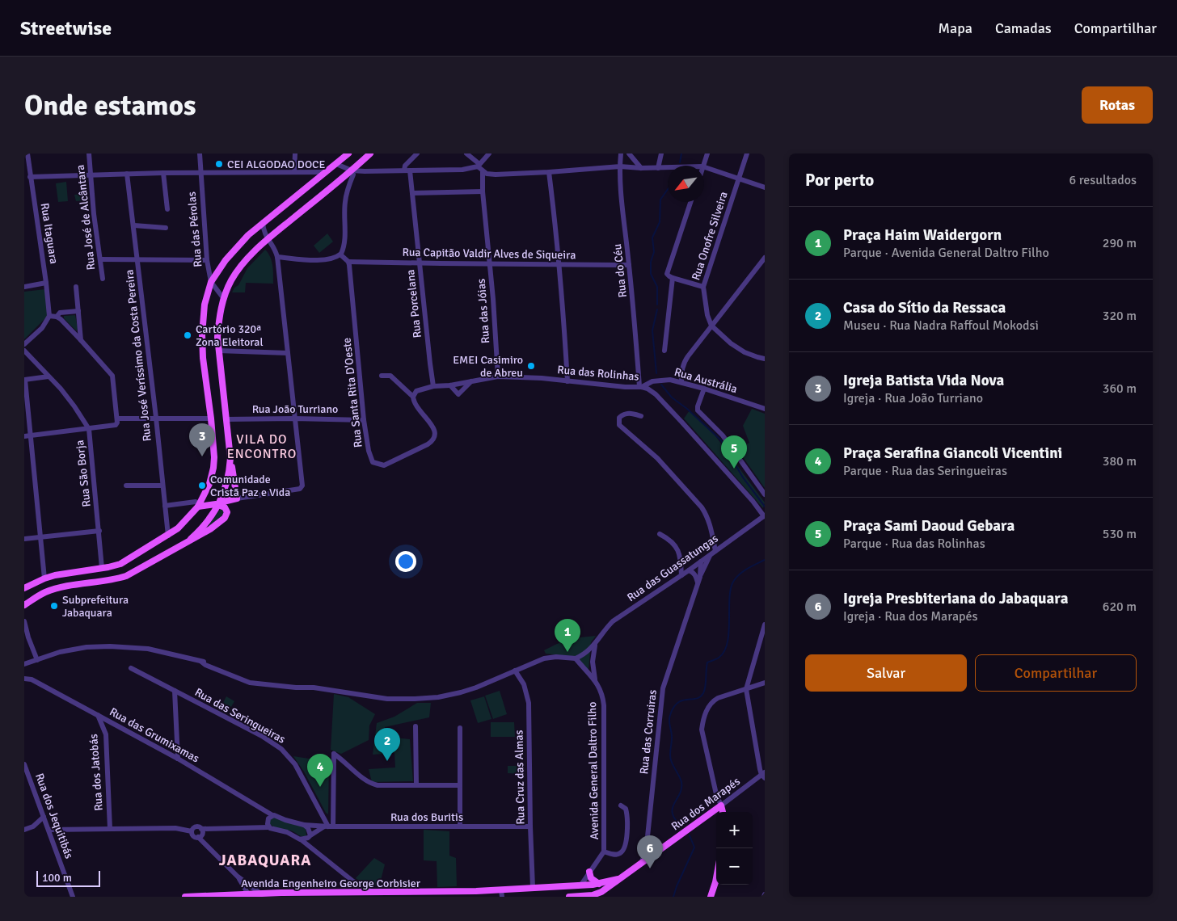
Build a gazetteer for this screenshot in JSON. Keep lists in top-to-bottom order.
{
  "streets": {
    "main road": ["Rua dos Marapés", "Avenida Engenheiro George Corbisier"],
    "street": [
      "Rua José de Alcântara",
      "Rua das Pérolas",
      "Rua Itaguara",
      "Rua Onofre Silveira",
      "Rua Capitão Valdir Alves de Siqueira",
      "Rua do Céu",
      "Rua Porcelana",
      "Rua das Jóias",
      "Rua José Veríssimo da Costa Pereira",
      "Rua das Rolinhas",
      "Rua Austrália",
      "Rua Santa Rita D'Oeste",
      "Rua João Turriano",
      "Rua São Borja",
      "Rua das Guassatungas",
      "Rua das Seringueiras",
      "Rua das Corruiras",
      "Rua das Grumixamas",
      "Avenida General Daltro Filho",
      "Rua dos Jatobás",
      "Rua Cruz das Almas",
      "Rua dos Jequitibás",
      "Rua dos Buritis"
    ]
  },
  "crossings": [
    ["Rua Capitão Valdir Alves de Siqueira", "Rua do Céu"],
    ["Rua Capitão Valdir Alves de Siqueira", "Rua Porcelana"],
    ["Rua Capitão Valdir Alves de Siqueira", "Rua das Jóias"],
    ["Rua Capitão Valdir Alves de Siqueira", "Rua Santa Rita D'Oeste"],
    ["Rua do Céu", "Rua das Rolinhas"],
    ["Rua do Céu", "Rua Austrália"],
    ["Rua Porcelana", "Rua das Rolinhas"],
    ["Rua das Jóias", "Rua das Rolinhas"],
    ["Rua das Rolinhas", "Rua Austrália"],
    ["Rua das Rolinhas", "Rua Santa Rita D'Oeste"],
    ["Rua das Rolinhas", "Rua das Guassatungas"],
    ["Rua Santa Rita D'Oeste", "Rua João Turriano"],
    ["Rua das Guassatungas", "Rua das Corruiras"],
    ["Rua das Guassatungas", "Avenida General Daltro Filho"],
    ["Rua das Seringueiras", "Rua dos Buritis"],
    ["Rua das Corruiras", "Rua dos Marapés"],
    ["Rua das Grumixamas", "Rua dos Jatobás"],
    ["Rua das Grumixamas", "Rua dos Buritis"],
    ["Avenida General Daltro Filho", "Avenida Engenheiro George Corbisier"],
    ["Rua Cruz das Almas", "Rua dos Buritis"],
    ["Rua Cruz das Almas", "Avenida Engenheiro George Corbisier"],
    ["Rua dos Marapés", "Avenida Engenheiro George Corbisier"]
  ],
  "districts": ["VILA DO ENCONTRO", "JABAQUARA"],
  "places": [
    "CEI ALGODAO DOCE",
    "Cartório 320ª Zona Eleitoral",
    "EMEI Casimiro de Abreu",
    "Comunidade Cristã Paz e Vida",
    "Subprefeitura Jabaquara"
  ],
  "scale_bar": "100 m",
  "north": "bottom left",
  "page": {
    "header": "Streetwise",
    "nav": ["Mapa", "Camadas", "Compartilhar"],
    "buttons": [
      "Rotas",
      ["Salvar", "Compartilhar"]
    ],
    "title": "Onde estamos",
    "heading": ["Por perto", "6 resultados"],
    "list": [
      {
        "mark": "1",
        "name": "Praça Haim Waidergorn",
        "note": "Parque · Avenida General Daltro Filho",
        "value": "290 m"
      },
      {
        "mark": "2",
        "name": "Casa do Sítio da Ressaca",
        "note": "Museu · Rua Nadra Raffoul Mokodsi",
        "value": "320 m"
      },
      {
        "mark": "3",
        "name": "Igreja Batista Vida Nova",
        "note": "Igreja · Rua João Turriano",
        "value": "360 m"
      },
      {
        "mark": "4",
        "name": "Praça Serafina Giancoli Vicentini",
        "note": "Parque · Rua das Seringueiras",
        "value": "380 m"
      },
      {
        "mark": "5",
        "name": "Praça Sami Daoud Gebara",
        "note": "Parque · Rua das Rolinhas",
        "value": "530 m"
      },
      {
        "mark": "6",
        "name": "Igreja Presbiteriana do Jabaquara",
        "note": "Igreja · Rua dos Marapés",
        "value": "620 m"
      }
    ],
    "pins": [
      "3",
      "5",
      "1",
      "2",
      "4",
      "6"
    ],
    "map_buttons": ["+", "−"],
    "scale": "100 m"
  }
}
